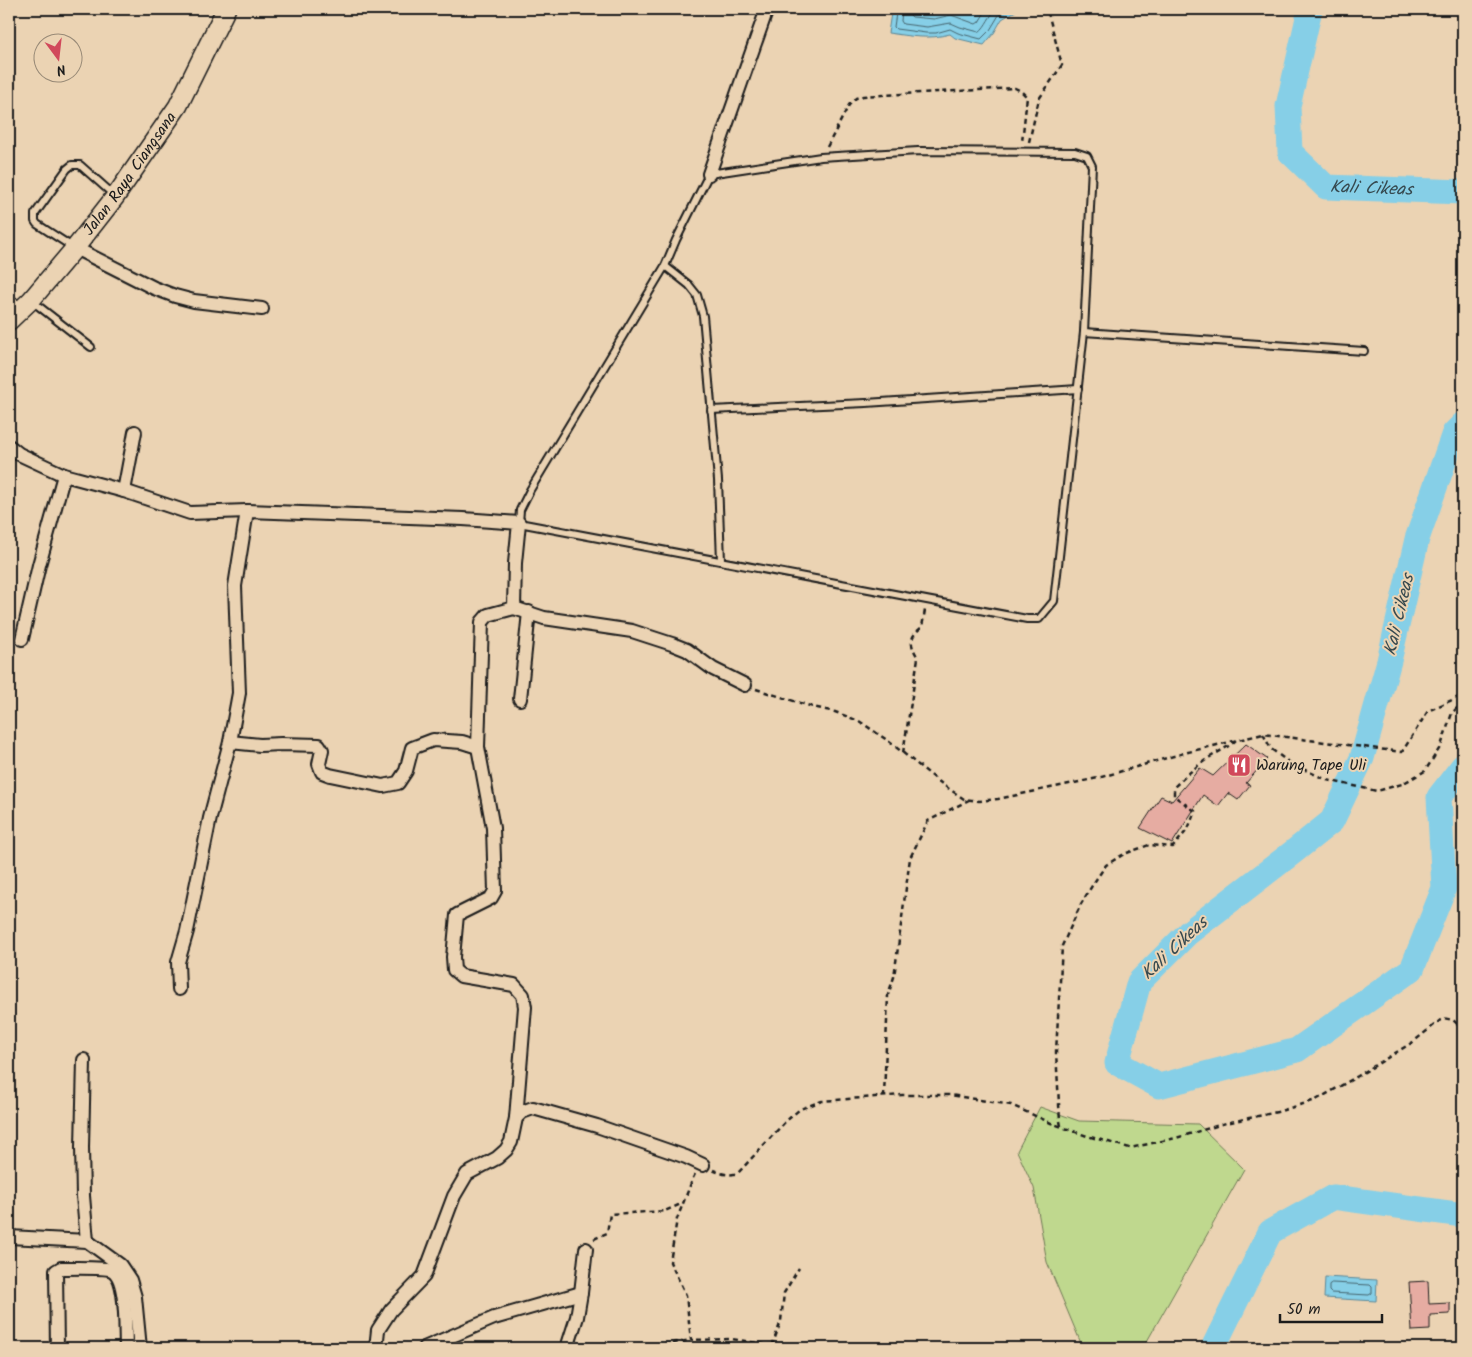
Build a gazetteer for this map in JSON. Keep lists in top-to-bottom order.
{
  "streets": {
    "main road": ["Jalan Raya Ciangsana"]
  },
  "water": ["Kali Cikeas"],
  "places": {
    "restaurant": ["Warung Tape Uli"]
  },
  "scale_bar": "50 m",
  "north": "bottom"
}
